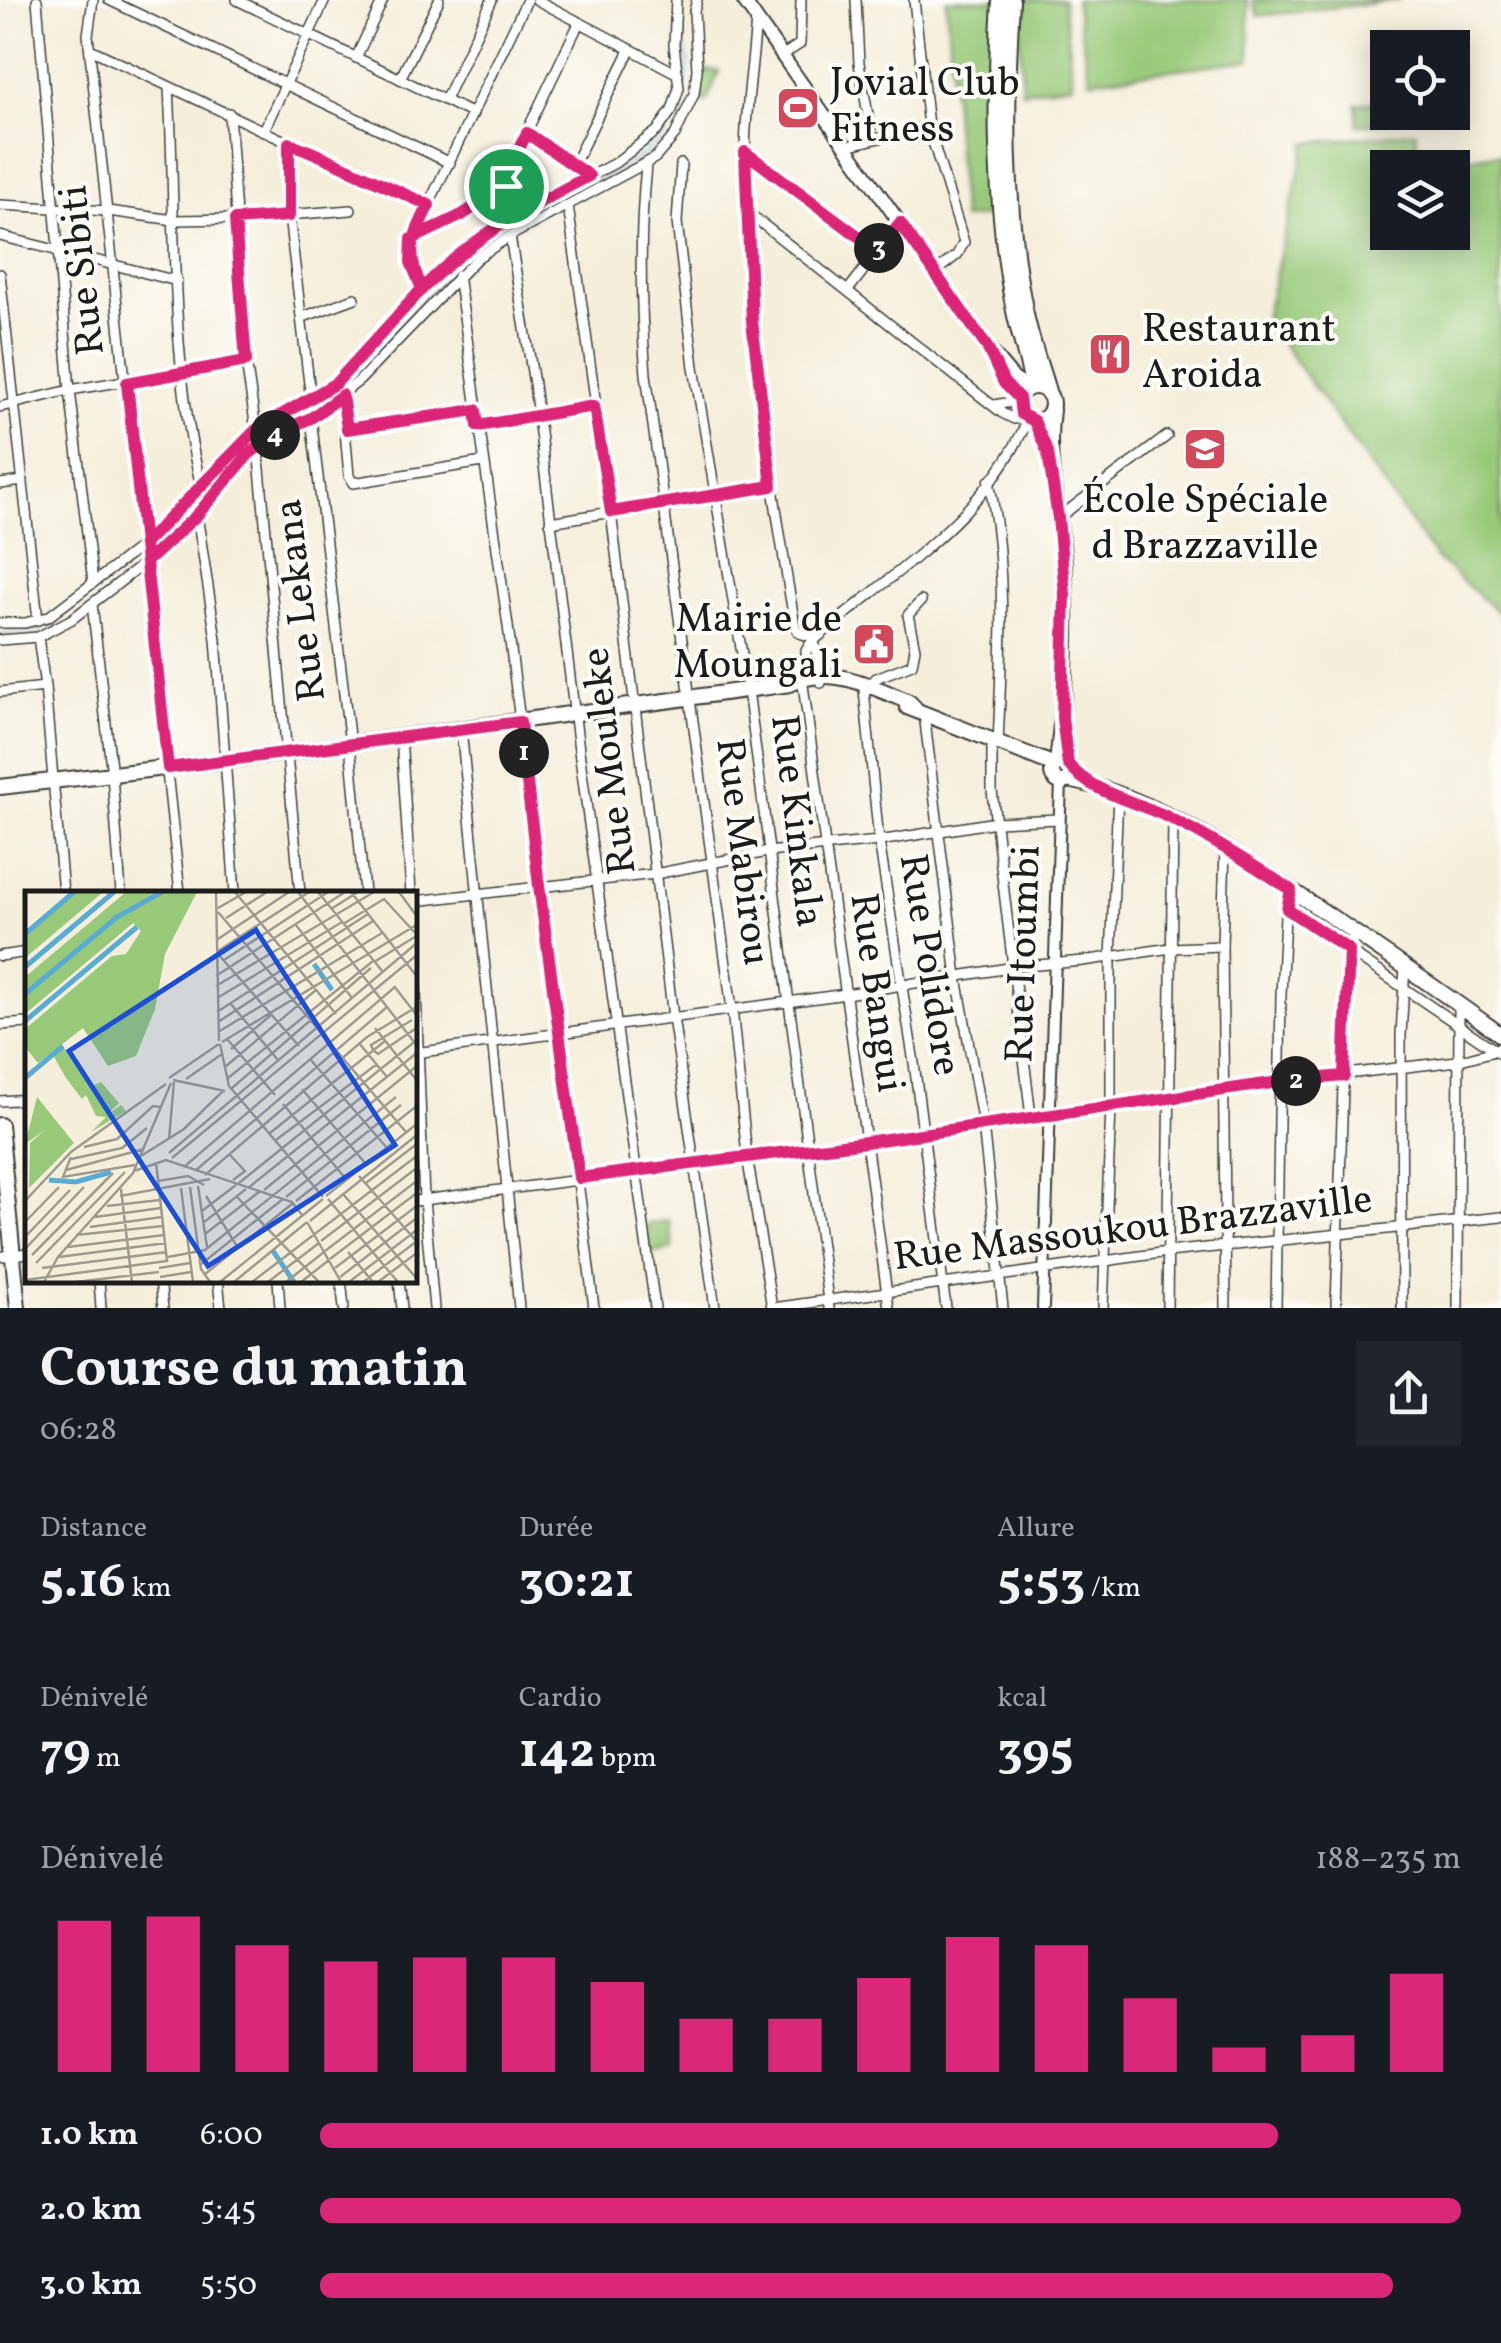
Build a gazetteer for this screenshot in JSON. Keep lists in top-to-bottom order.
{
  "streets": {
    "street": [
      "Rue Sibiti",
      "Rue Lekana",
      "Rue Mouleke",
      "Rue Kinkala",
      "Rue Mabirou",
      "Rue Itoumbi",
      "Rue Polidore",
      "Rue Bangui",
      "Rue Massoukou Brazzaville"
    ]
  },
  "crossings": [
    ["Rue Kinkala", "Rue Massoukou Brazzaville"],
    ["Rue Mabirou", "Rue Massoukou Brazzaville"],
    ["Rue Itoumbi", "Rue Massoukou Brazzaville"],
    ["Rue Polidore", "Rue Massoukou Brazzaville"],
    ["Rue Bangui", "Rue Massoukou Brazzaville"]
  ],
  "places": {
    "sports": ["Jovial Club Fitness"],
    "restaurant": ["Restaurant Aroida"],
    "school or university": ["École Spéciale d Brazzaville"],
    "public building": ["Mairie de Moungali"]
  },
  "page": {
    "pins": [
      "3",
      "4",
      "1",
      "2"
    ],
    "heading": ["Course du matin", "06:28"],
    "stats": [
      ["Distance", "5.16 km"],
      ["Durée", "30:21"],
      ["Allure", "5:53 /km"],
      ["Dénivelé", "79 m"],
      ["Cardio", "142 bpm"],
      ["kcal", "395"]
    ],
    "chart": ["Dénivelé", "188–235 m"],
    "list": [
      {
        "name": "1.0 km",
        "note": "6:00"
      },
      {
        "name": "2.0 km",
        "note": "5:45"
      },
      {
        "name": "3.0 km",
        "note": "5:50"
      }
    ]
  }
}
